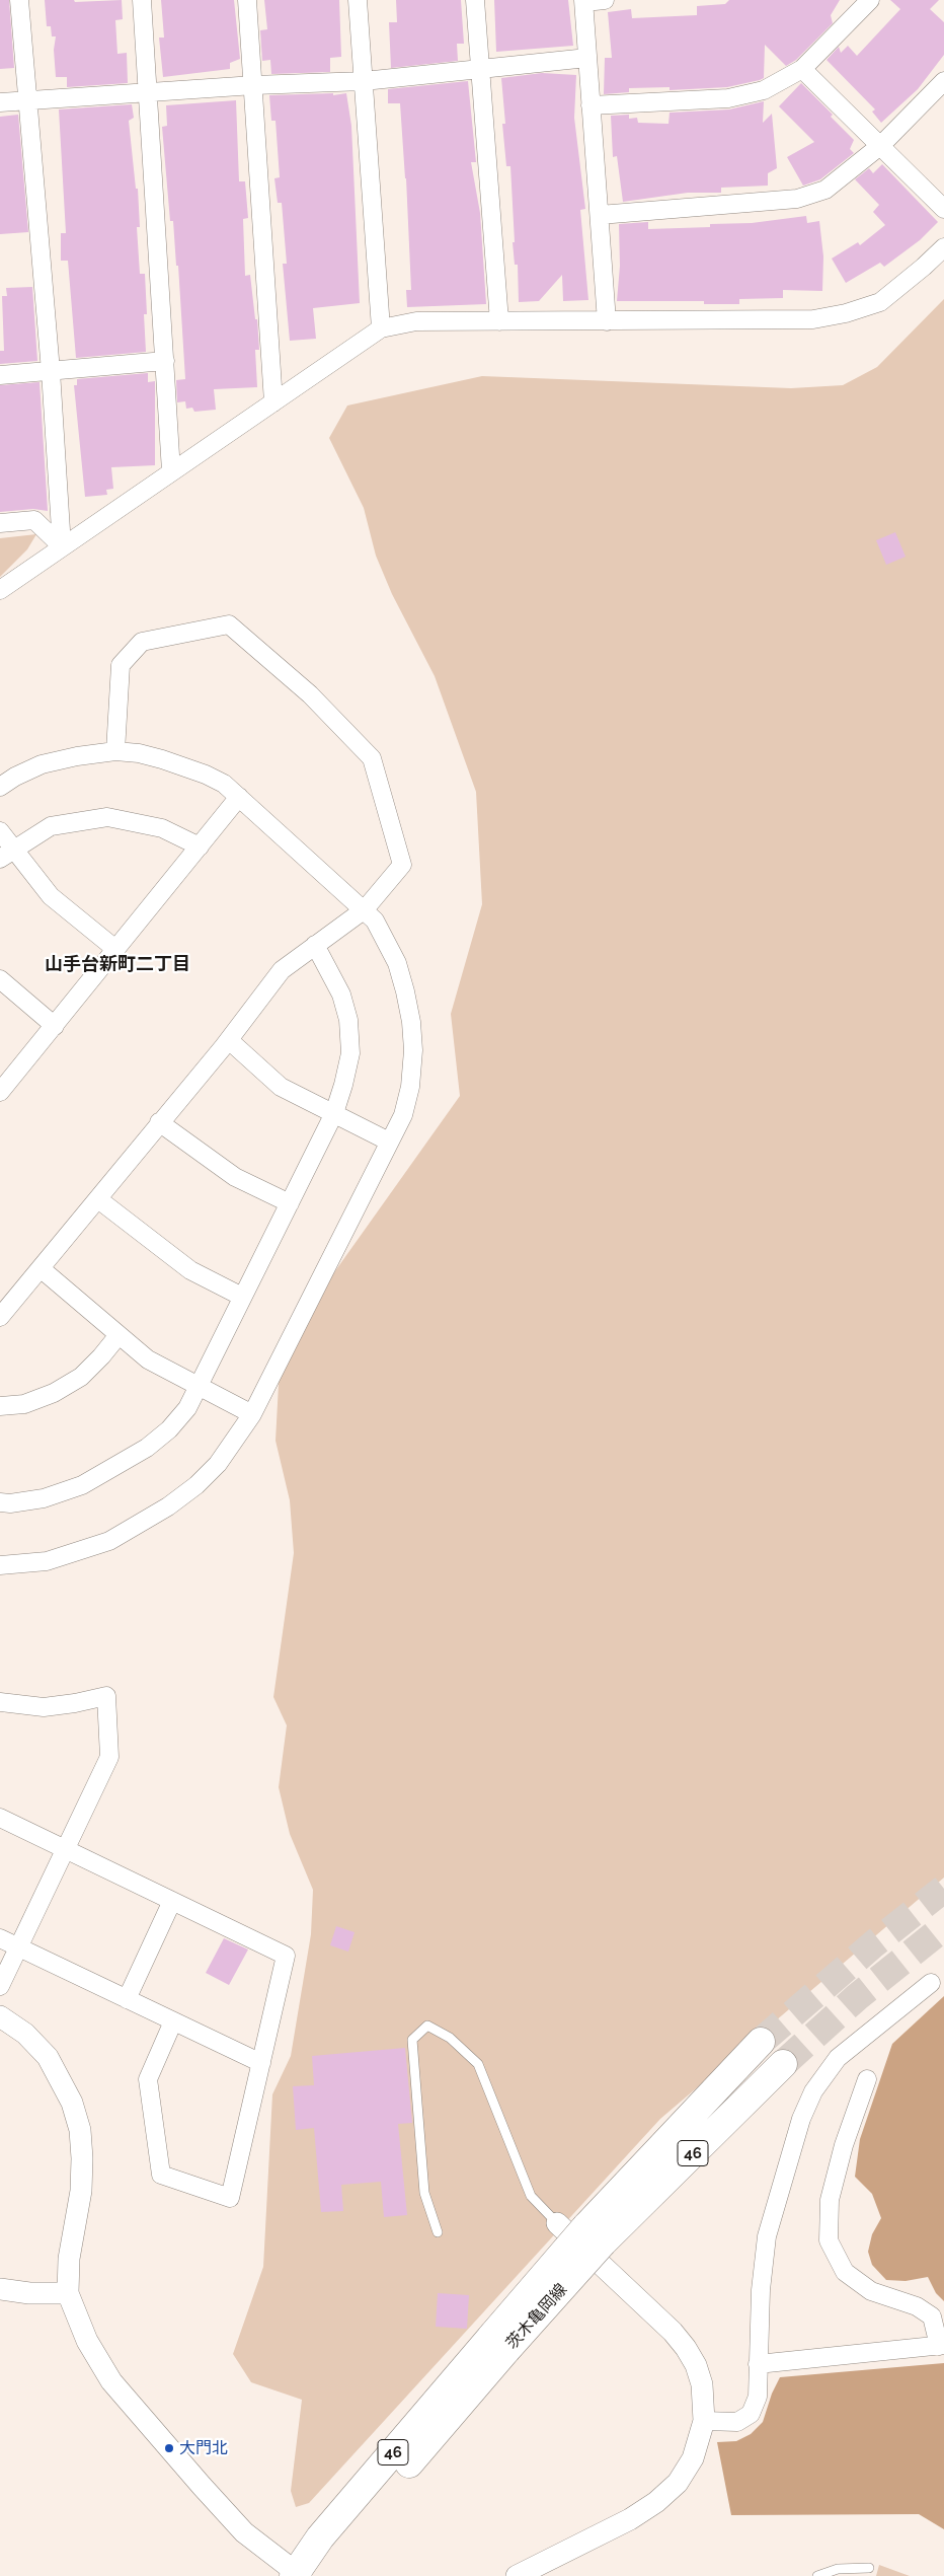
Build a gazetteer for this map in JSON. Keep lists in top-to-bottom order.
{
  "streets": {
    "main road": ["46", "茨木亀岡線"]
  },
  "districts": ["山手台新町二丁目"],
  "places": ["大門北"]
}
